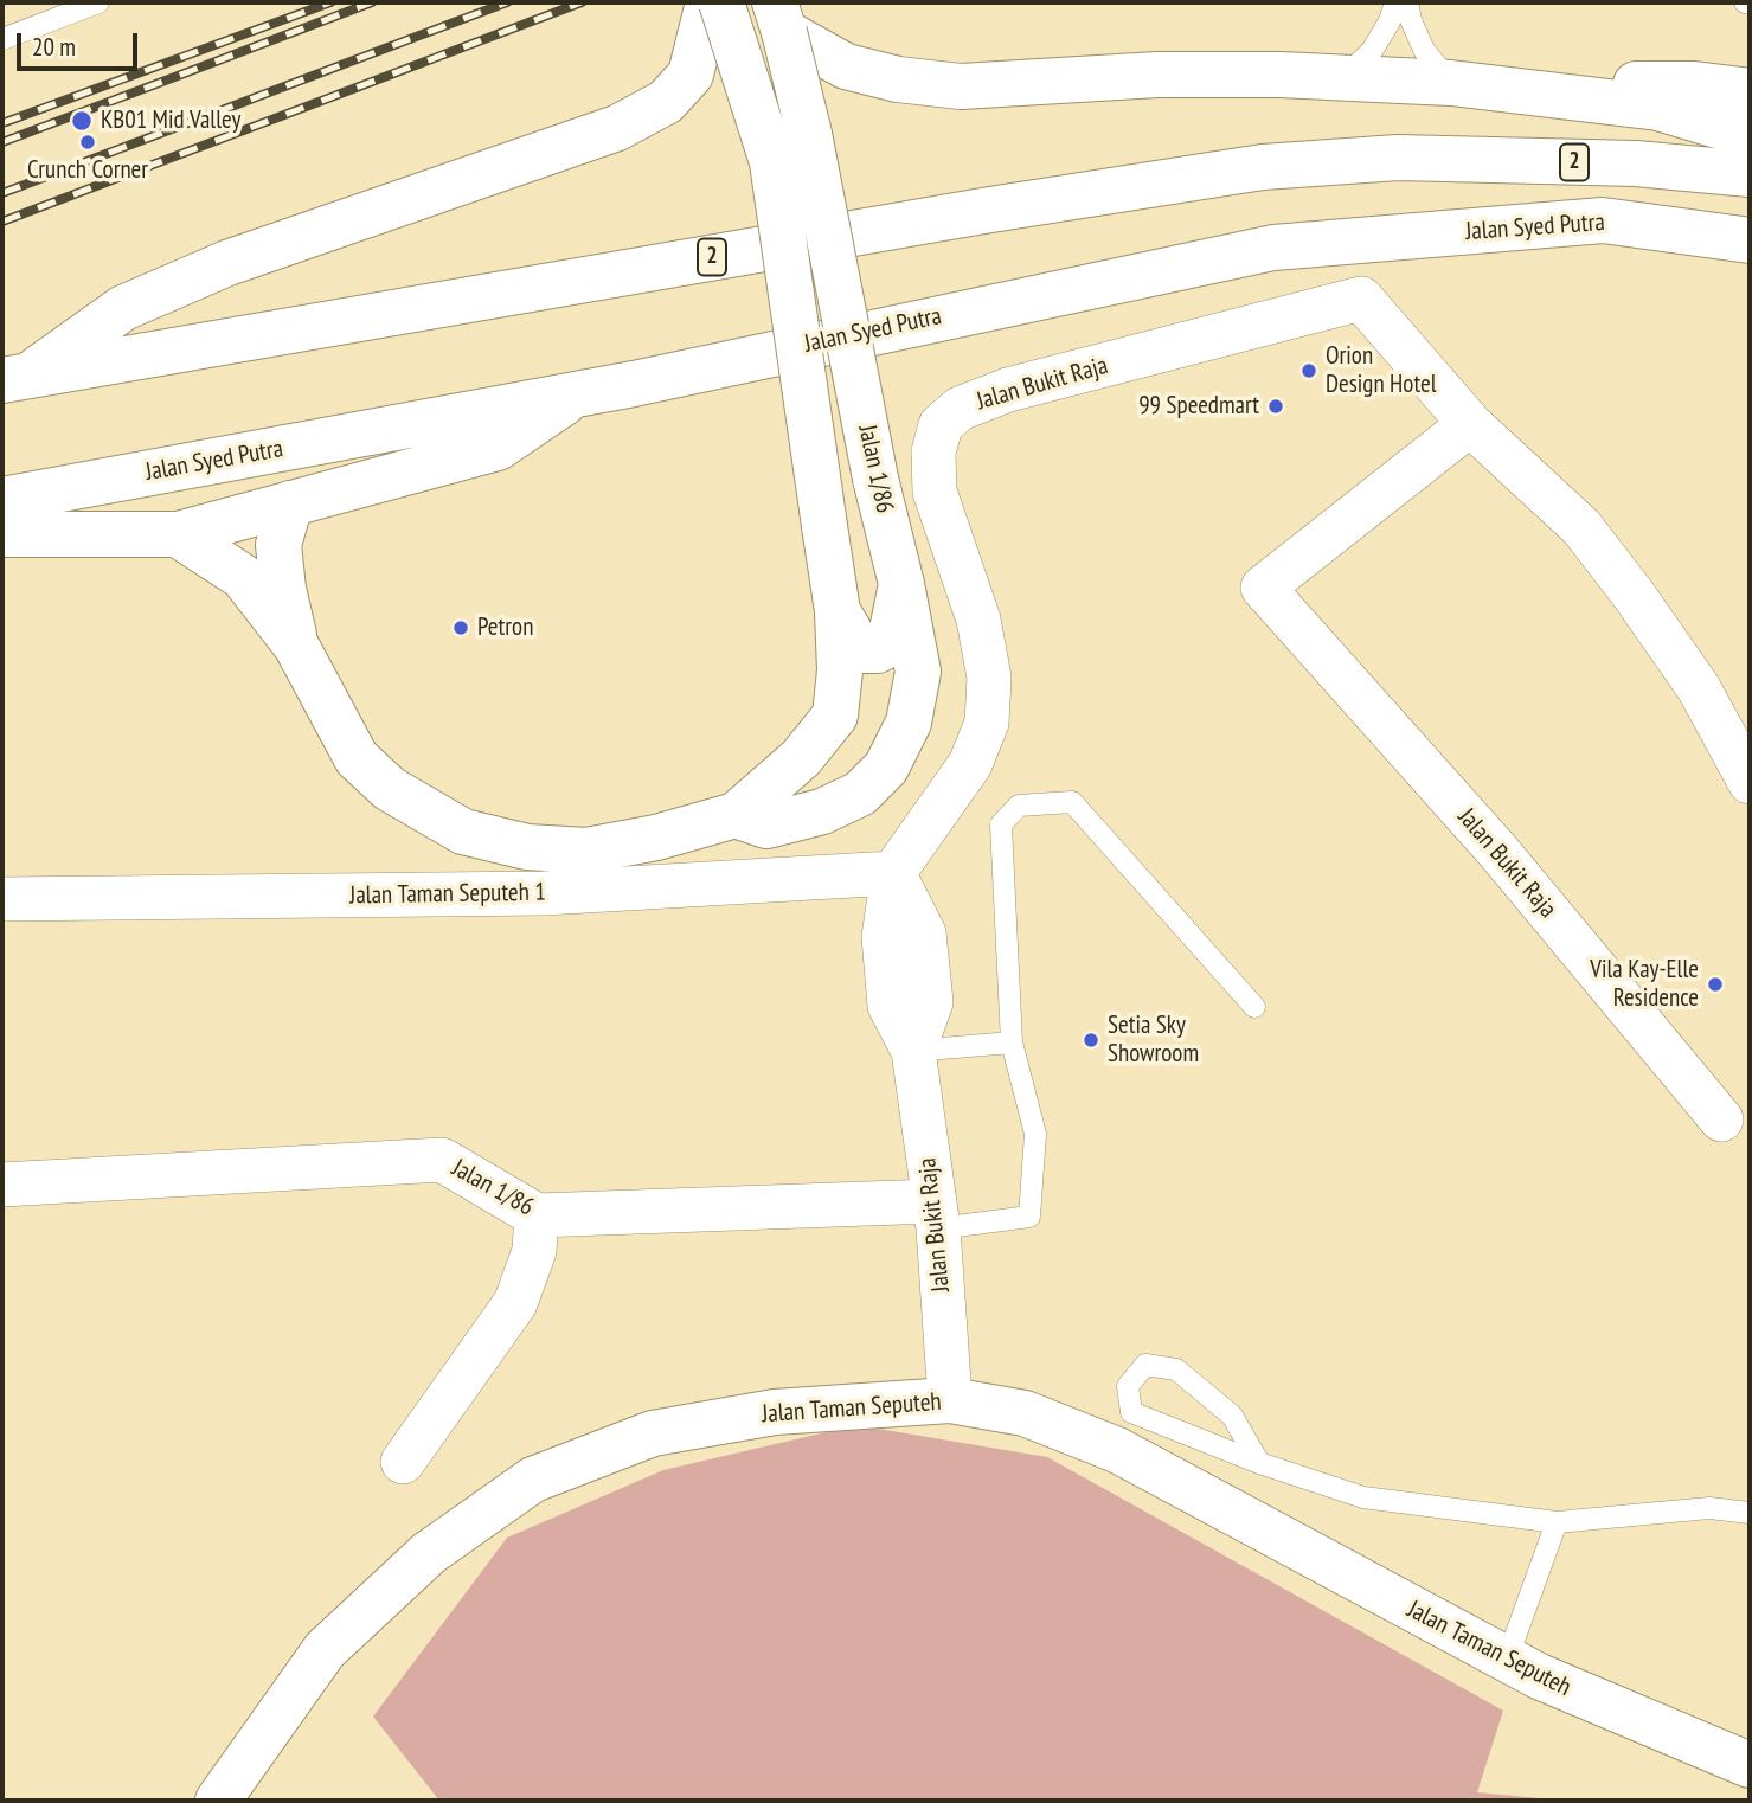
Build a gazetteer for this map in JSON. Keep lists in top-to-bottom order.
{
  "streets": {
    "main road": [
      "2",
      "Jalan Syed Putra",
      "Jalan 1/86",
      "Jalan Taman Seputeh"
    ],
    "street": ["Jalan Bukit Raja", "Jalan Taman Seputeh 1"]
  },
  "crossings": [
    ["Jalan Bukit Raja", "Jalan 1/86"],
    ["Jalan Bukit Raja", "Jalan Taman Seputeh 1"],
    ["Jalan Bukit Raja", "Jalan Taman Seputeh"]
  ],
  "places": [
    "KB01 Mid Valley",
    "Crunch Corner",
    "Orion Design Hotel",
    "99 Speedmart",
    "Petron",
    "Vila Kay-Elle Residence",
    "Setia Sky Showroom"
  ],
  "scale_bar": "20 m"
}
